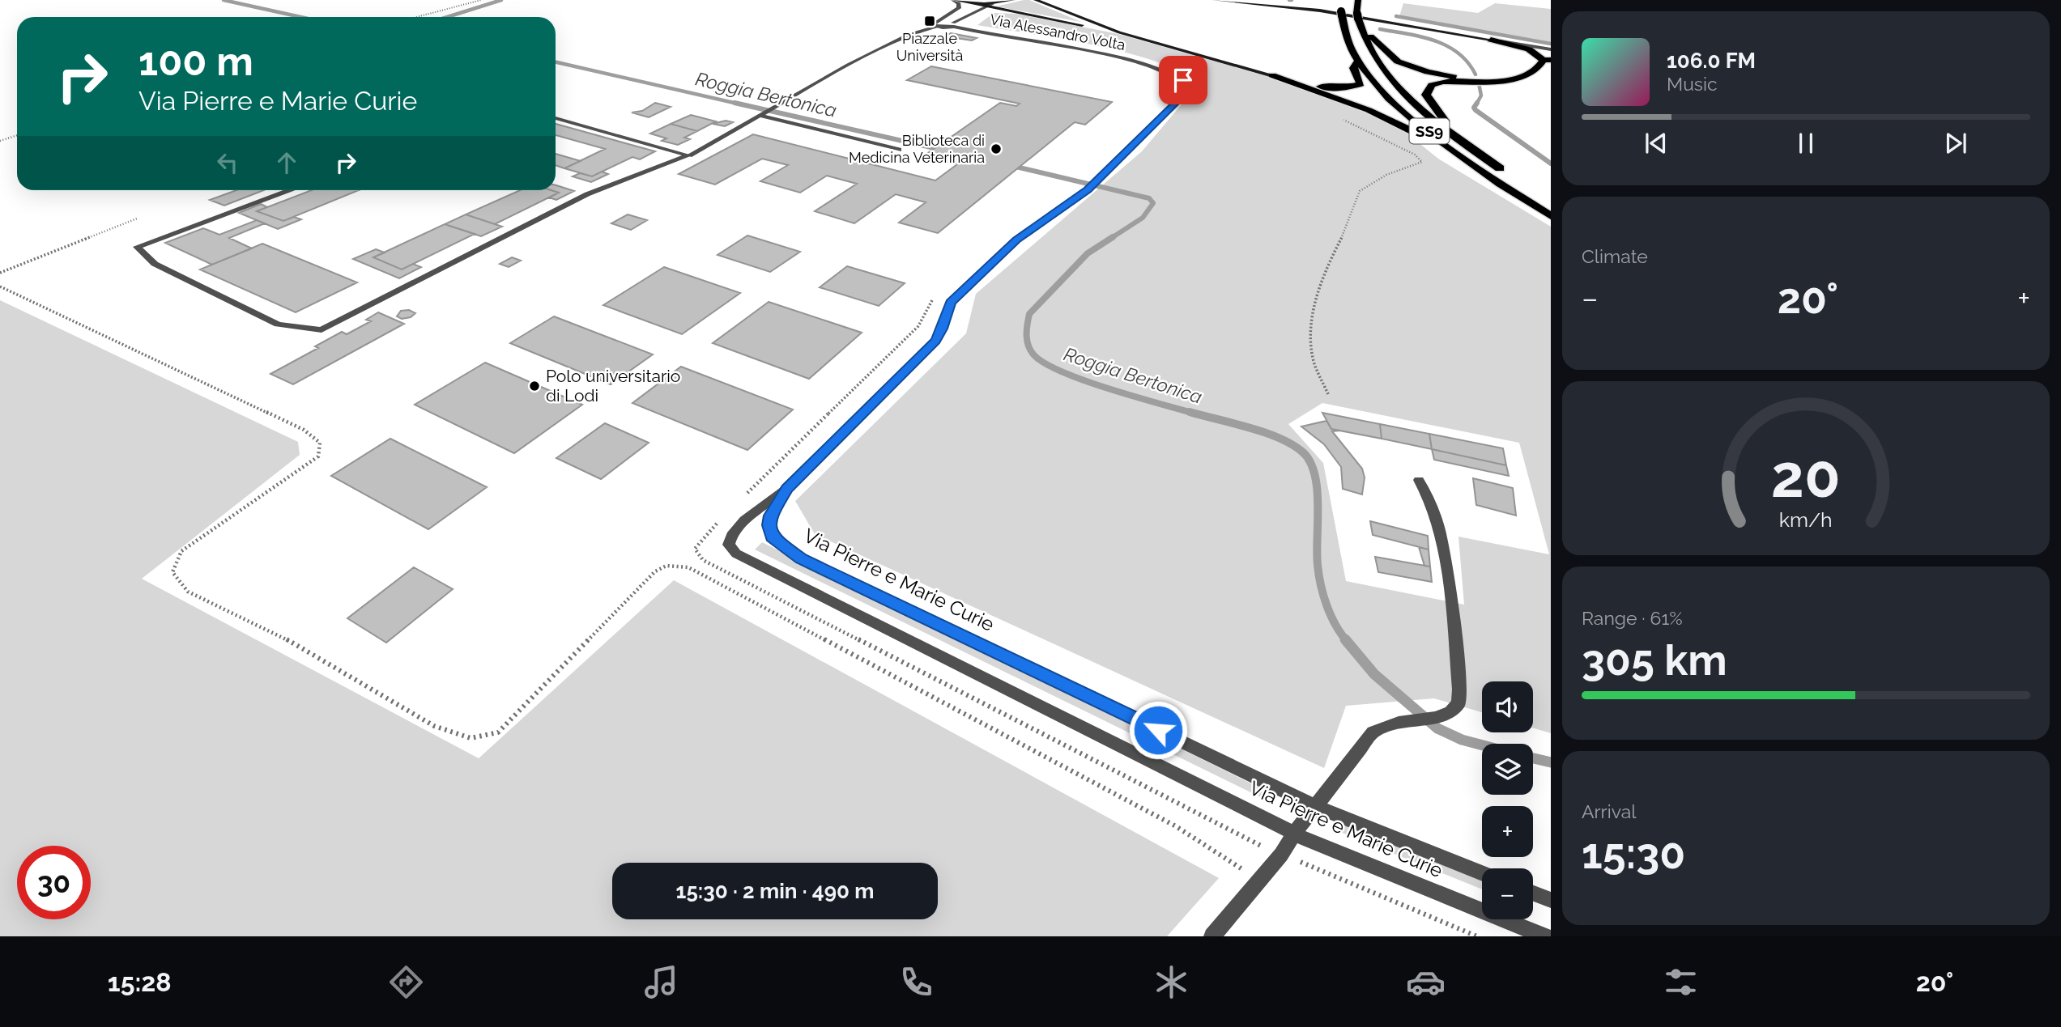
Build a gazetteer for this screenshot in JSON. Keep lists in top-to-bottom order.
{
  "streets": {
    "highway": ["SS9"],
    "street": ["Via Alessandro Volta", "Via Pierre e Marie Curie"]
  },
  "crossings": [
    ["Via Alessandro Volta", "Via Pierre e Marie Curie"]
  ],
  "water": ["Roggia Bertonica"],
  "places": {
    "transit": ["Piazzale Università"],
    "other": ["Biblioteca di Medicina Veterinaria", "Polo universitario di Lodi"]
  },
  "page": {
    "turn": ["100 m", "Via Pierre e Marie Curie"],
    "song": ["106.0 FM", "Music"],
    "tile": [
      "Climate",
      ["Range · 61%", "305 km"],
      ["Arrival", "15:30"]
    ],
    "heat": ["−", "20°", "+"],
    "map_buttons": ["+", "−"],
    "limit": "30",
    "trip": "15:30 · 2 min · 490 m",
    "tabs": ["15:28", "20°"],
    "gauge": ["20", "km/h"]
  }
}
